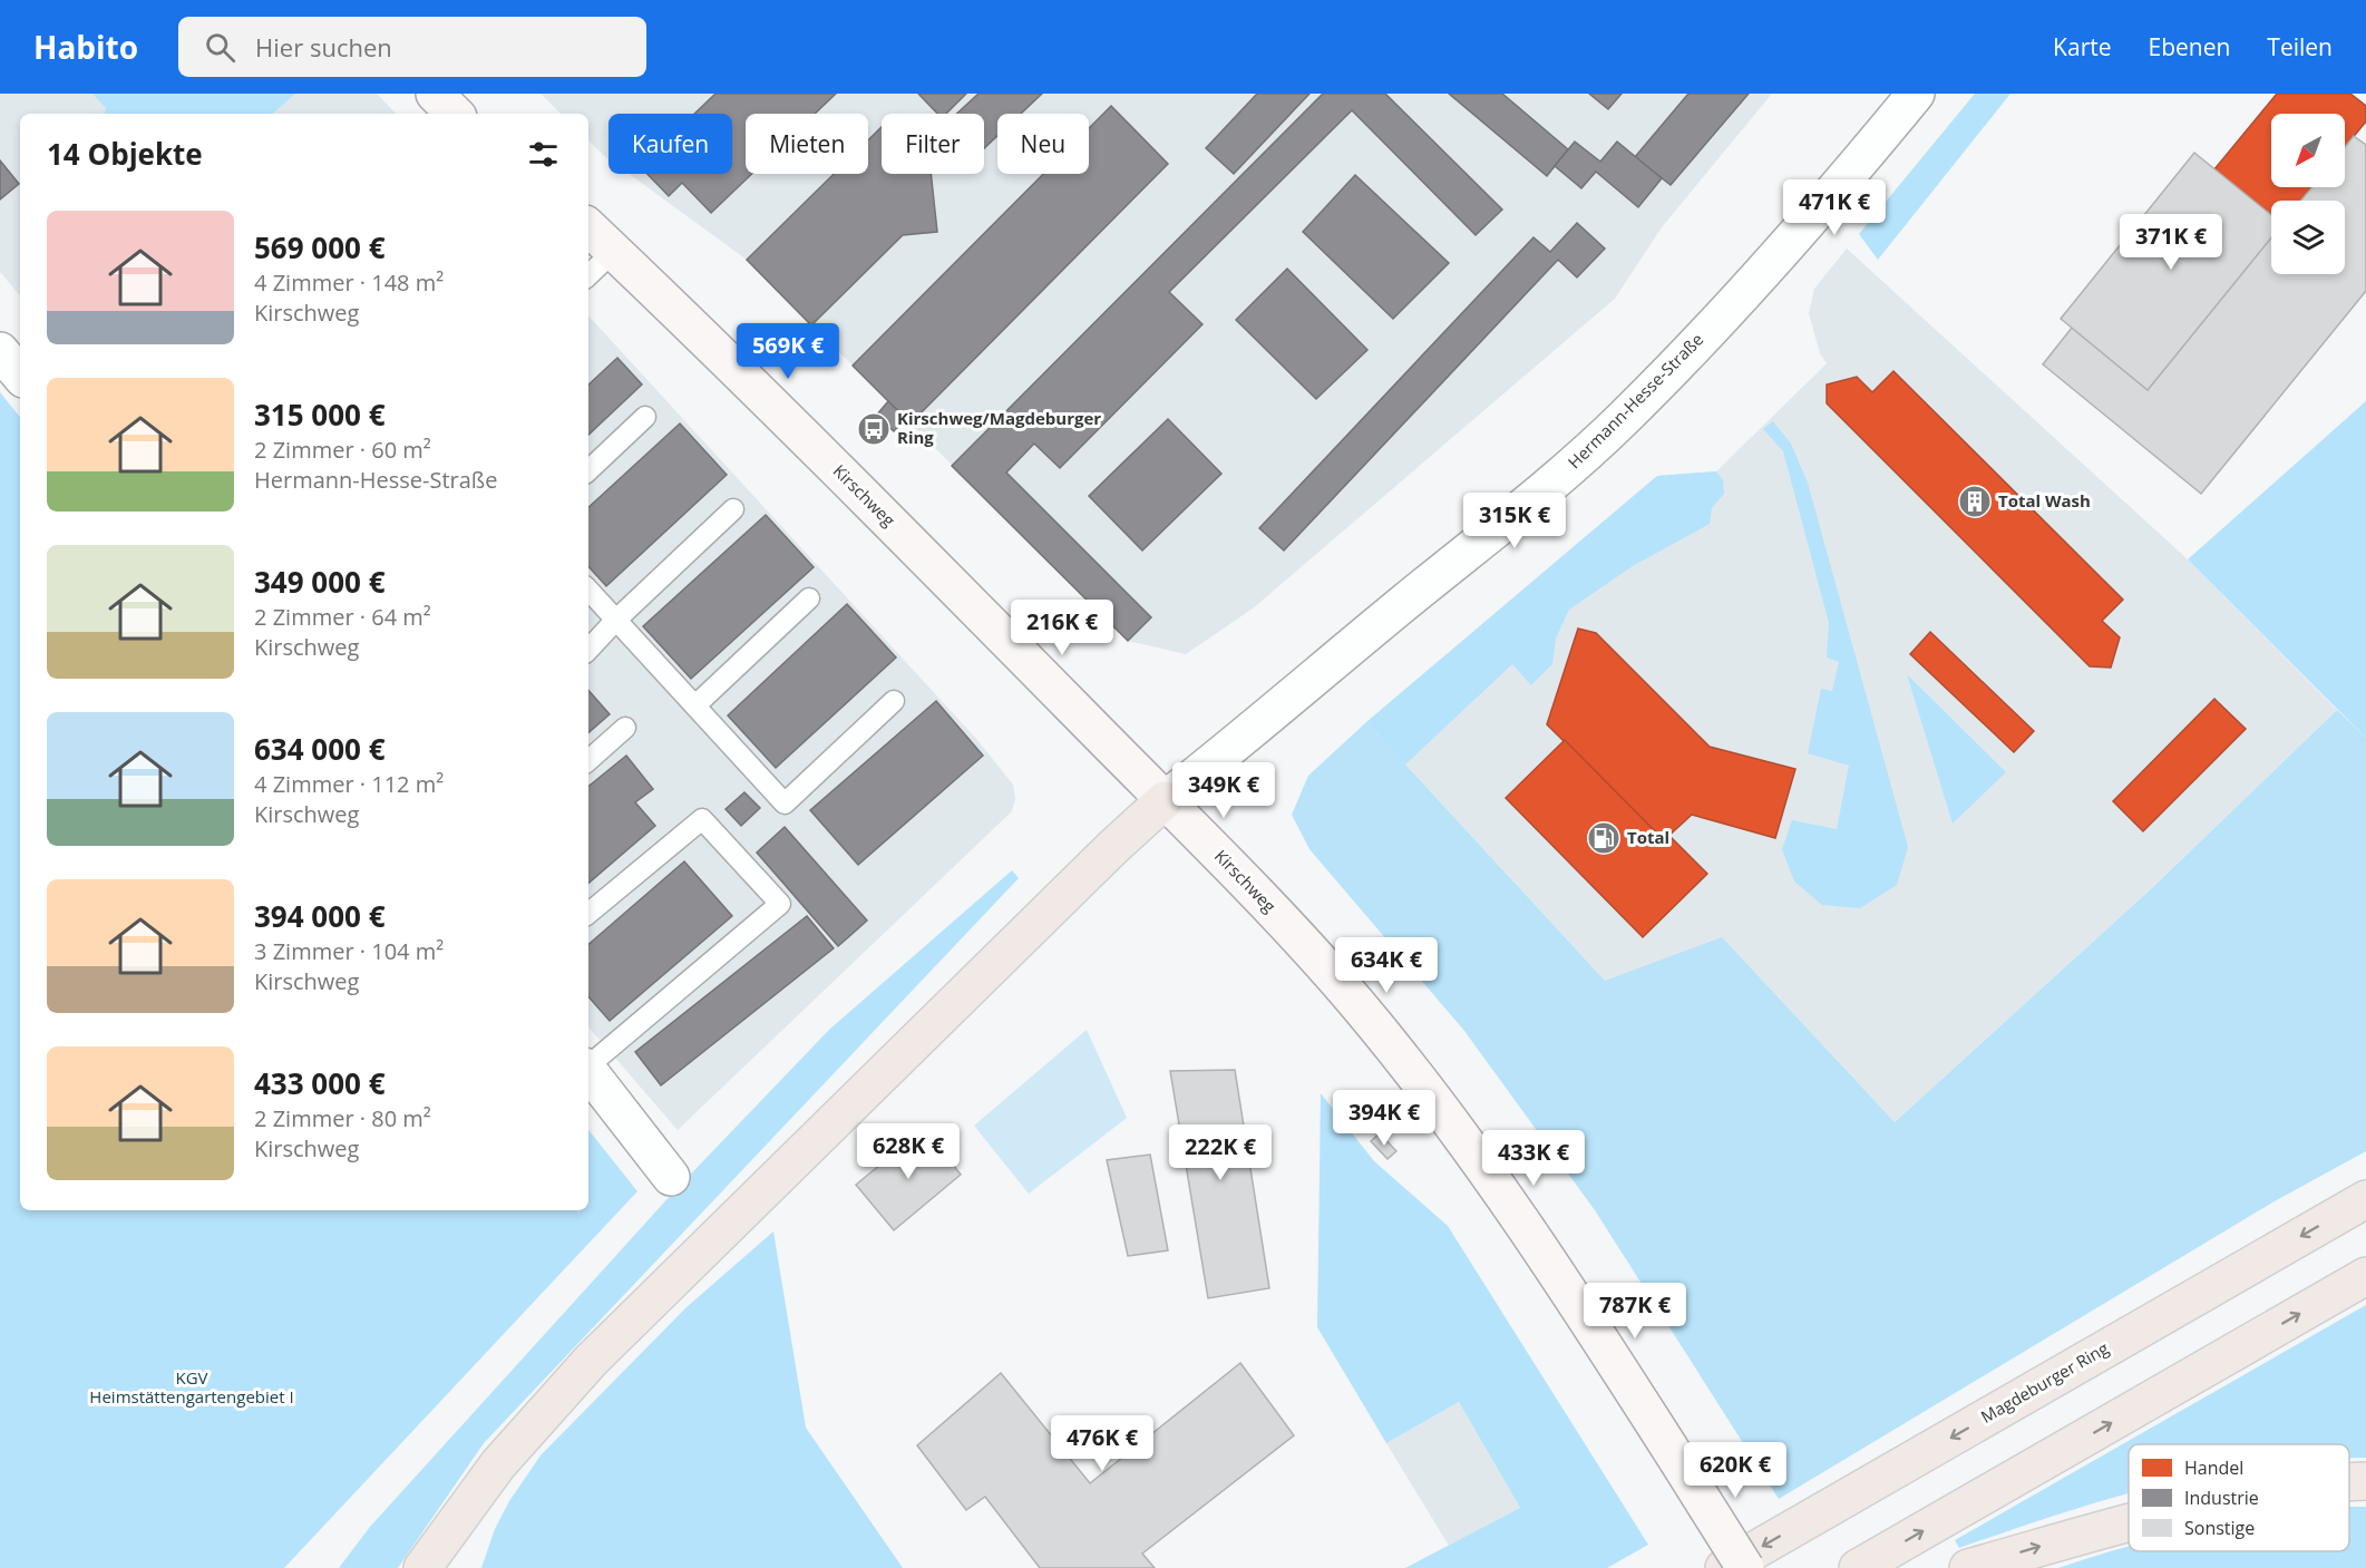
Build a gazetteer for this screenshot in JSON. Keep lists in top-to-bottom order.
{
  "streets": {
    "highway": ["Magdeburger Ring"],
    "main road": ["Kirschweg"],
    "street": ["Hermann-Hesse-Straße"]
  },
  "crossings": [
    ["Hermann-Hesse-Straße", "Kirschweg"]
  ],
  "parks": ["KGV Heimstättengartengebiet I"],
  "places": {
    "bus stop": ["Kirschweg/Magdeburger Ring"],
    "building": ["Total Wash"],
    "fuel station": ["Total"]
  },
  "legend": ["Handel", "Industrie", "Sonstige"],
  "north": "bottom left",
  "page": {
    "header": "Habito",
    "search": "Hier suchen",
    "nav": ["Karte", "Ebenen", "Teilen"],
    "chip": [
      "Kaufen",
      "Mieten",
      "Filter",
      "Neu"
    ],
    "heading": "14 Objekte",
    "price": [
      "471K €",
      "371K €",
      "569K €",
      "315K €",
      "216K €",
      "349K €",
      "634K €",
      "394K €",
      "628K €",
      "222K €",
      "433K €",
      "787K €",
      "476K €",
      "620K €"
    ],
    "list": [
      {
        "name": "569 000 €",
        "note": "4 Zimmer · 148 m² · Kirschweg"
      },
      {
        "name": "315 000 €",
        "note": "2 Zimmer · 60 m² · Hermann-Hesse-Straße"
      },
      {
        "name": "349 000 €",
        "note": "2 Zimmer · 64 m² · Kirschweg"
      },
      {
        "name": "634 000 €",
        "note": "4 Zimmer · 112 m² · Kirschweg"
      },
      {
        "name": "394 000 €",
        "note": "3 Zimmer · 104 m² · Kirschweg"
      },
      {
        "name": "433 000 €",
        "note": "2 Zimmer · 80 m² · Kirschweg"
      }
    ]
  }
}
